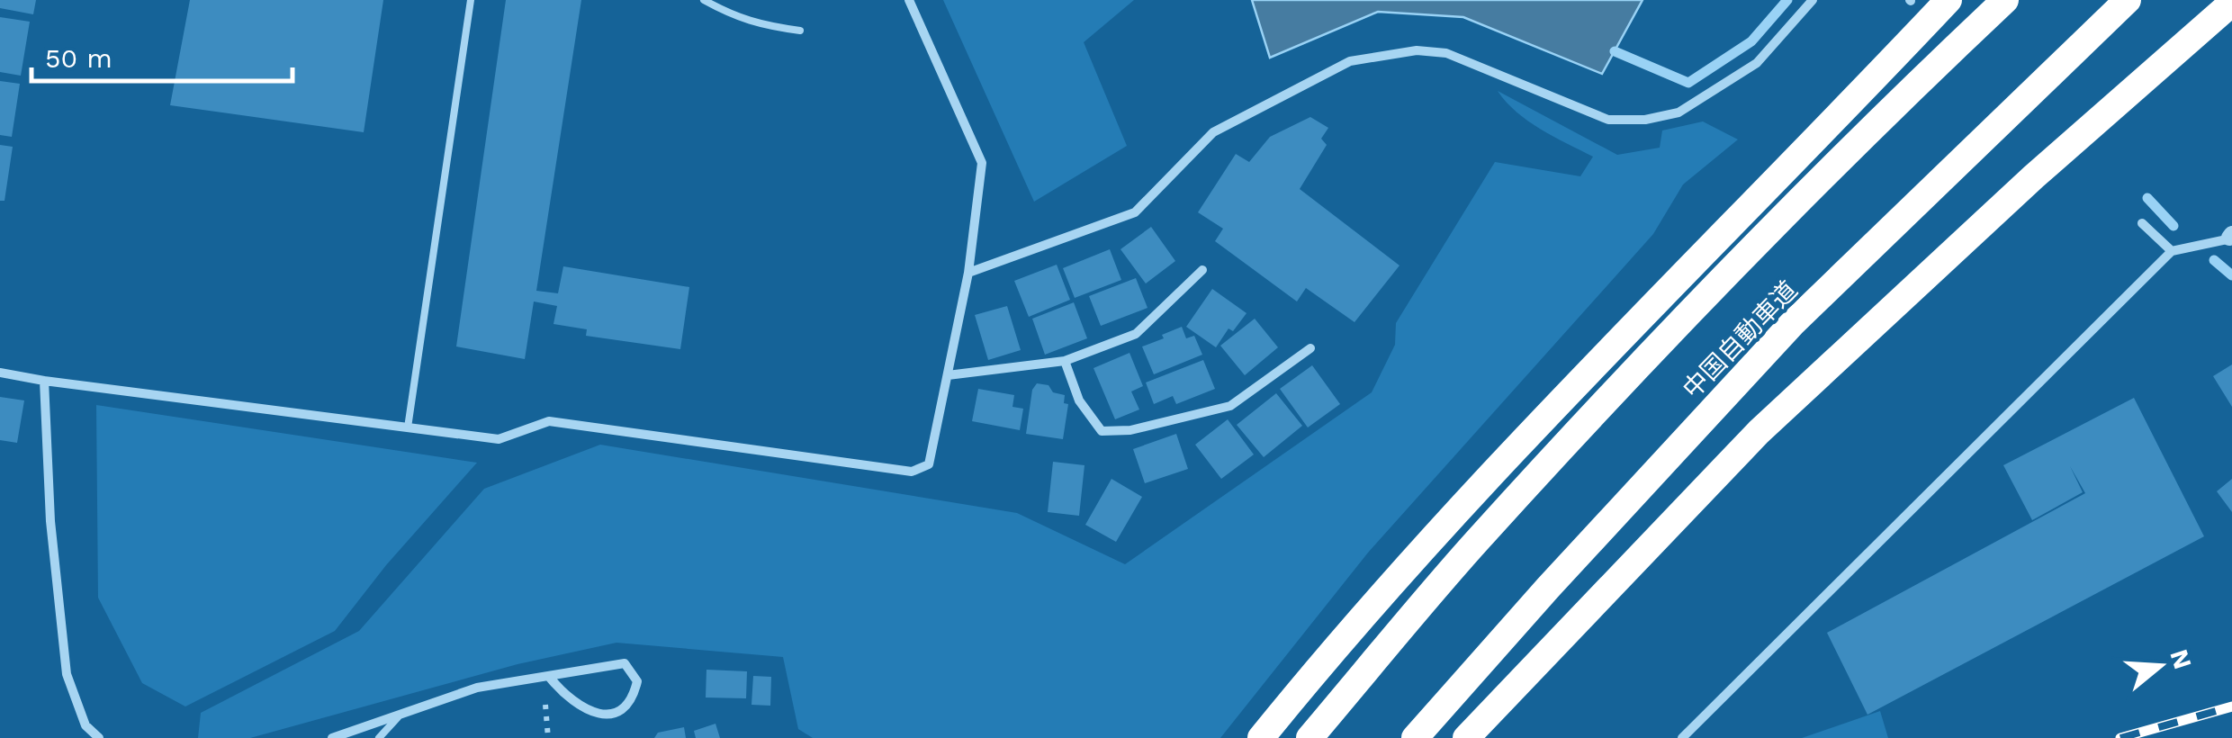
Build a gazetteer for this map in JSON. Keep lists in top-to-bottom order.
{
  "streets": {
    "highway": ["中国自動車道"]
  },
  "scale_bar": "50 m",
  "north": "right"
}
